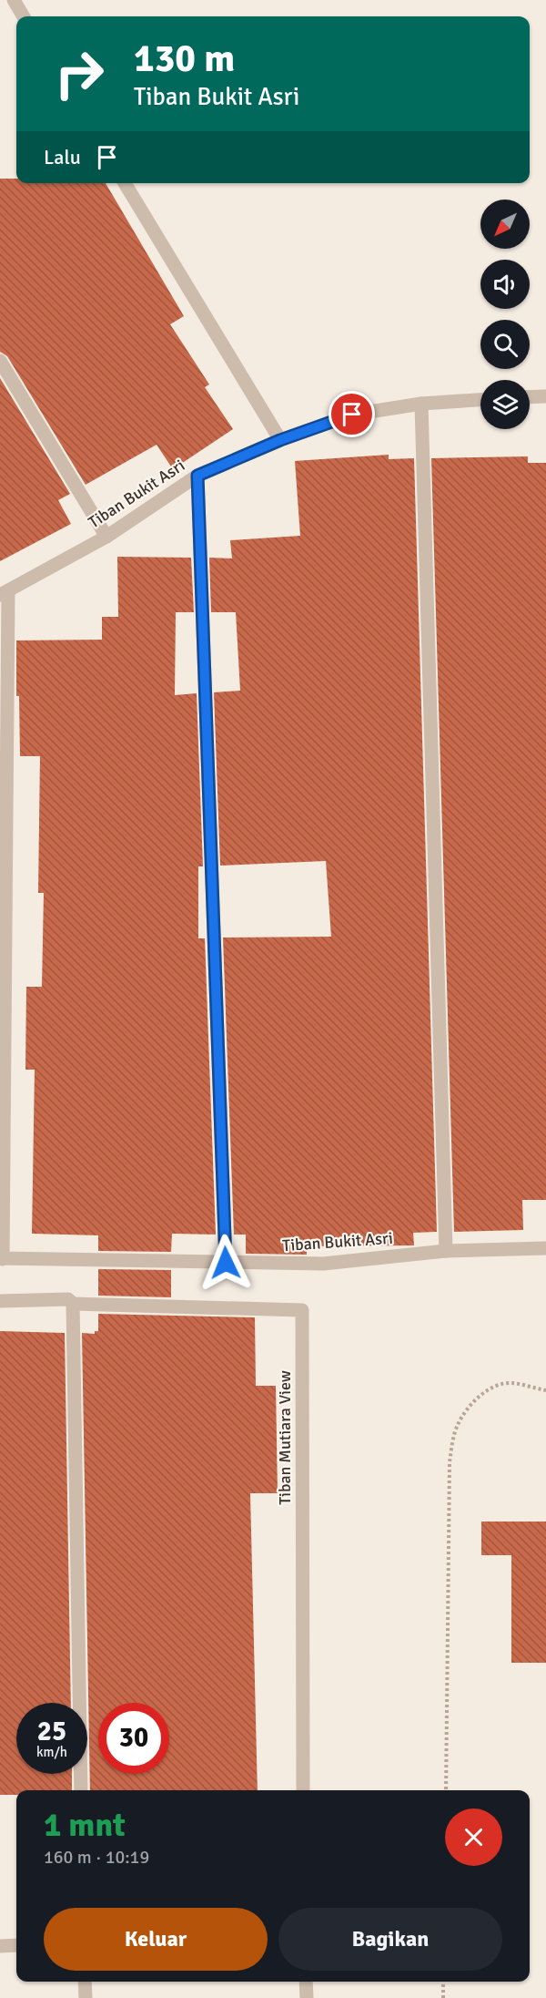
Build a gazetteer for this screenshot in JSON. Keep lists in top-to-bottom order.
{
  "streets": {
    "street": ["Tiban Bukit Asri", "Tiban Mutiara View"]
  },
  "north": "bottom left",
  "page": {
    "turn": ["130 m", "Tiban Bukit Asri"],
    "then": "Lalu",
    "speed": "25 km/h",
    "limit": "30",
    "heading": ["1 mnt", "160 m · 10:19"],
    "buttons": ["Keluar", "Bagikan"]
  }
}
